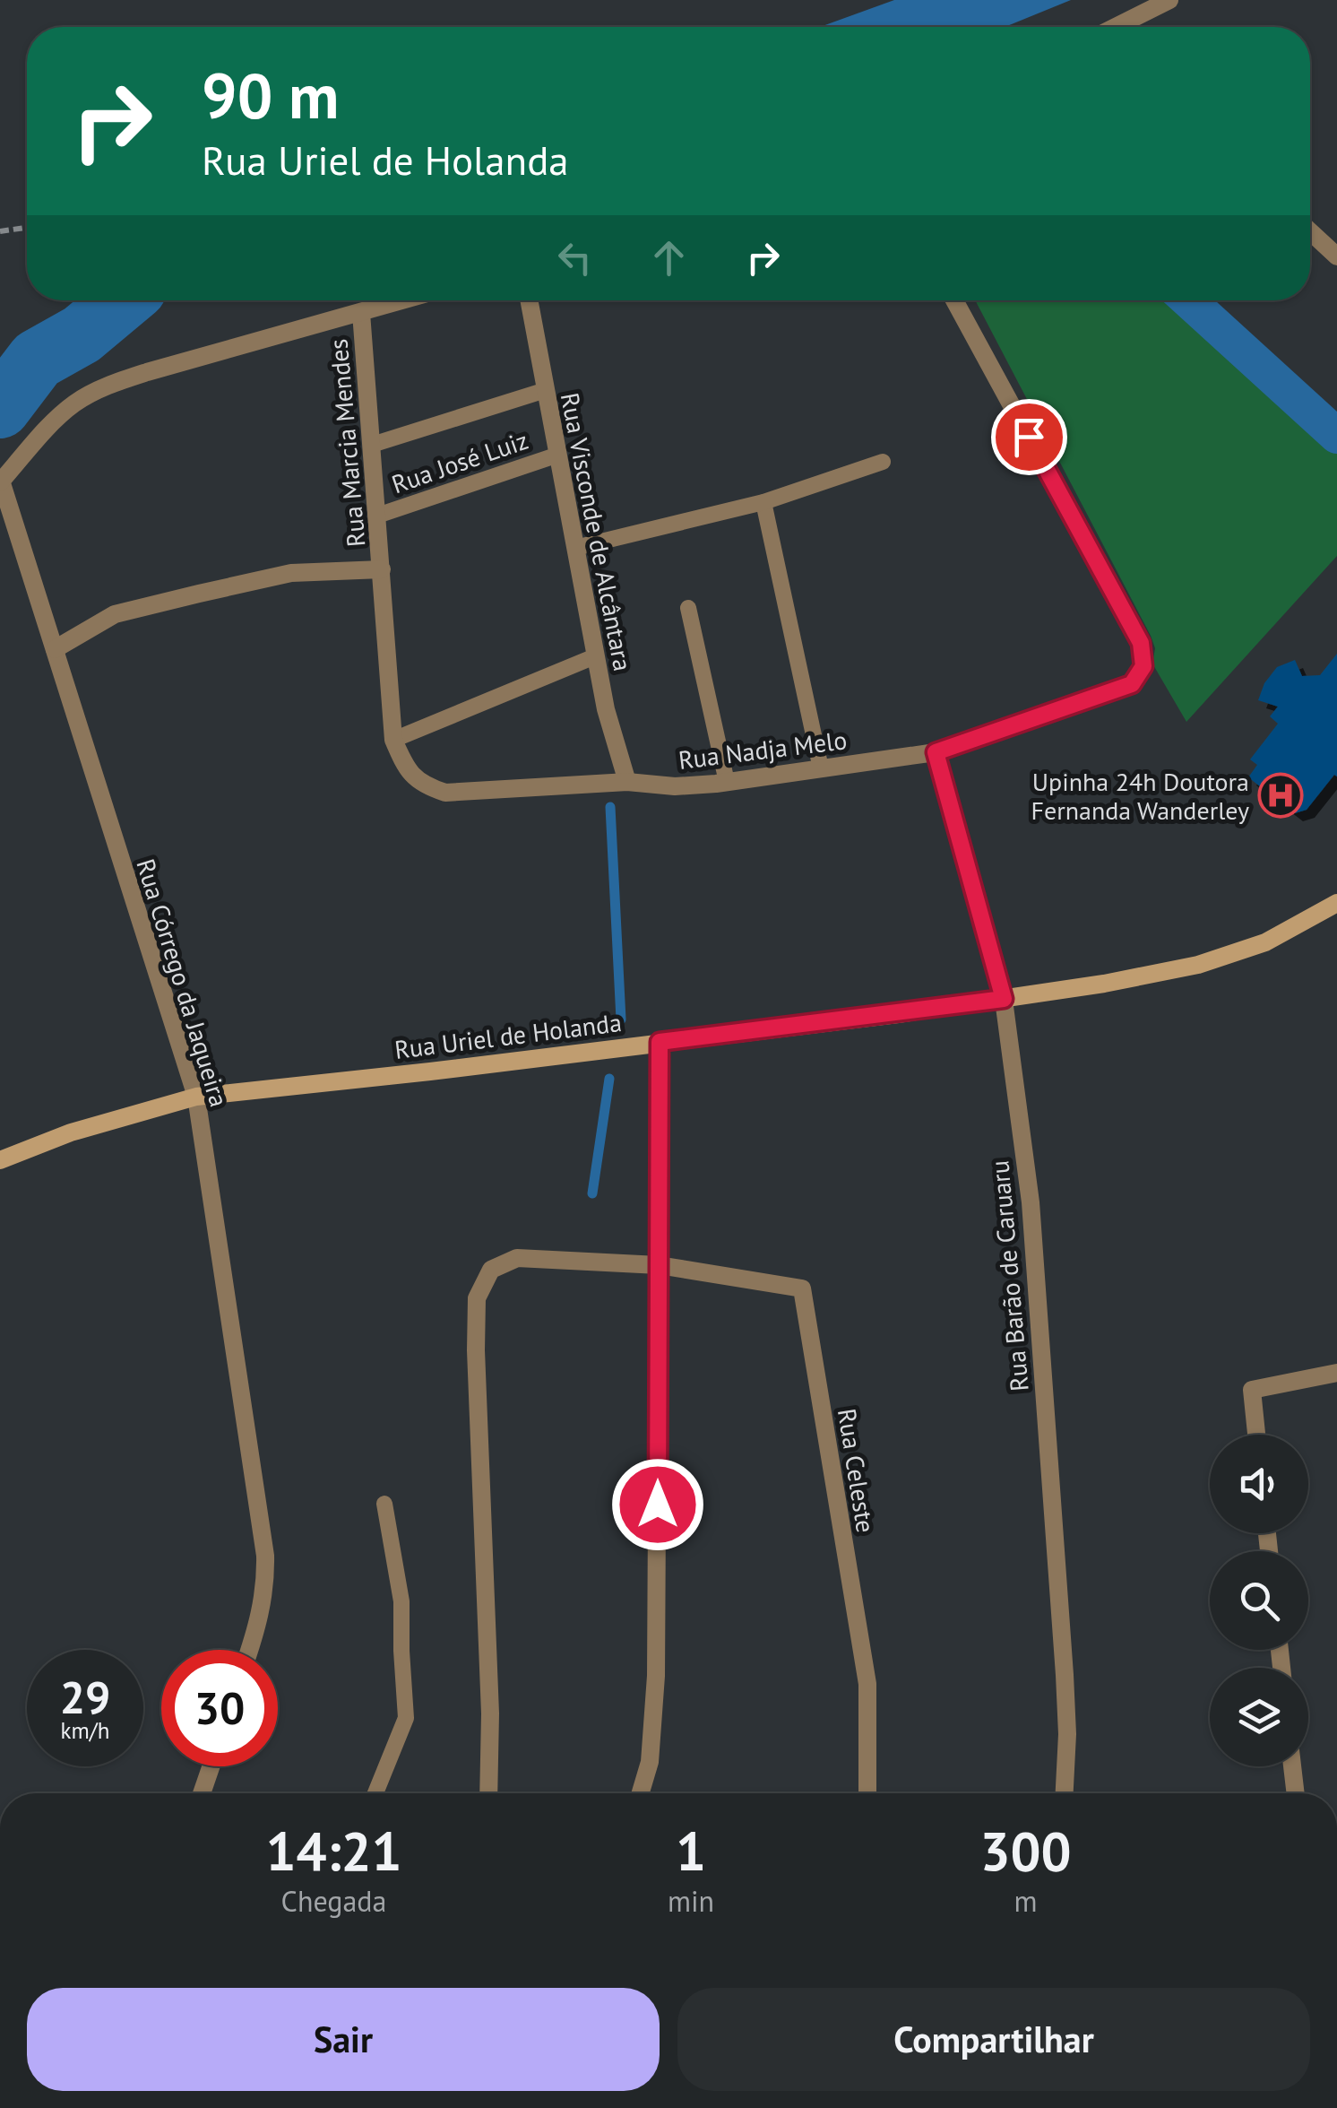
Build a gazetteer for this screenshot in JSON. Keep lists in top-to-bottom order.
{
  "streets": {
    "main road": ["Rua Uriel de Holanda"],
    "street": [
      "Rua Marcia Mendes",
      "Rua Visconde de Alcântara",
      "Rua Nadja Melo",
      "Rua Córrego da Jaqueira",
      "Rua Barão de Caruaru",
      "Rua Celeste"
    ],
    "lane": ["Rua José Luiz"]
  },
  "crossings": [
    ["Rua Marcia Mendes", "Rua José Luiz"],
    ["Rua Marcia Mendes", "Rua Nadja Melo"],
    ["Rua Marcia Mendes", "Rua Córrego da Jaqueira"],
    ["Rua José Luiz", "Rua Visconde de Alcântara"],
    ["Rua Visconde de Alcântara", "Rua Nadja Melo"],
    ["Rua Nadja Melo", "Rua Barão de Caruaru"],
    ["Rua Córrego da Jaqueira", "Rua Uriel de Holanda"],
    ["Rua Uriel de Holanda", "Rua Barão de Caruaru"]
  ],
  "places": {
    "hospital": ["Upinha 24h Doutora Fernanda Wanderley"]
  },
  "page": {
    "turn": ["90 m", "Rua Uriel de Holanda"],
    "speed": "29 km/h",
    "limit": "30",
    "eta": [
      "14:21",
      "Chegada",
      "1",
      "min",
      "300",
      "m"
    ],
    "buttons": ["Sair", "Compartilhar"]
  }
}
